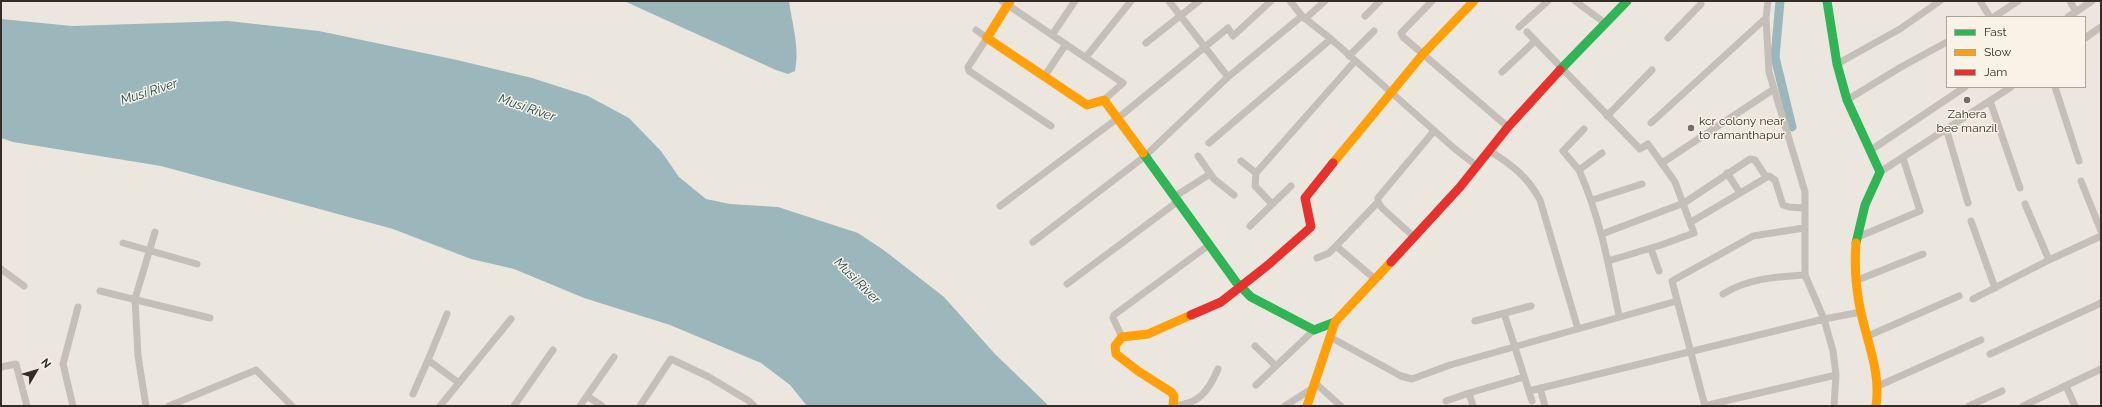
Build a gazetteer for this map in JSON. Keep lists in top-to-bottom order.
{
  "water": ["Musi River"],
  "places": ["Zahera bee manzil", "kcr colony near to ramanthapur"],
  "legend": ["Fast", "Slow", "Jam"],
  "north": "top right"
}
